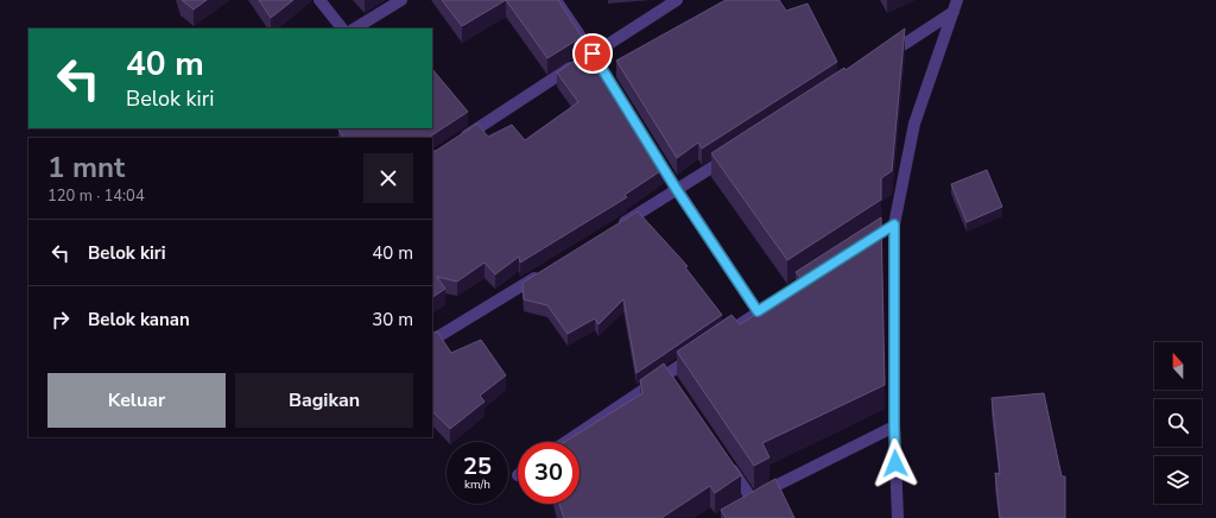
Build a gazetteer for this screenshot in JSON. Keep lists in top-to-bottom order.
{
  "north": "top",
  "page": {
    "turn": ["40 m", "Belok kiri"],
    "heading": ["1 mnt", "120 m · 14:04"],
    "list": [
      {
        "name": "Belok kiri",
        "value": "40 m"
      },
      {
        "name": "Belok kanan",
        "value": "30 m"
      }
    ],
    "buttons": ["Keluar", "Bagikan"],
    "speed": "25 km/h",
    "limit": "30"
  }
}
